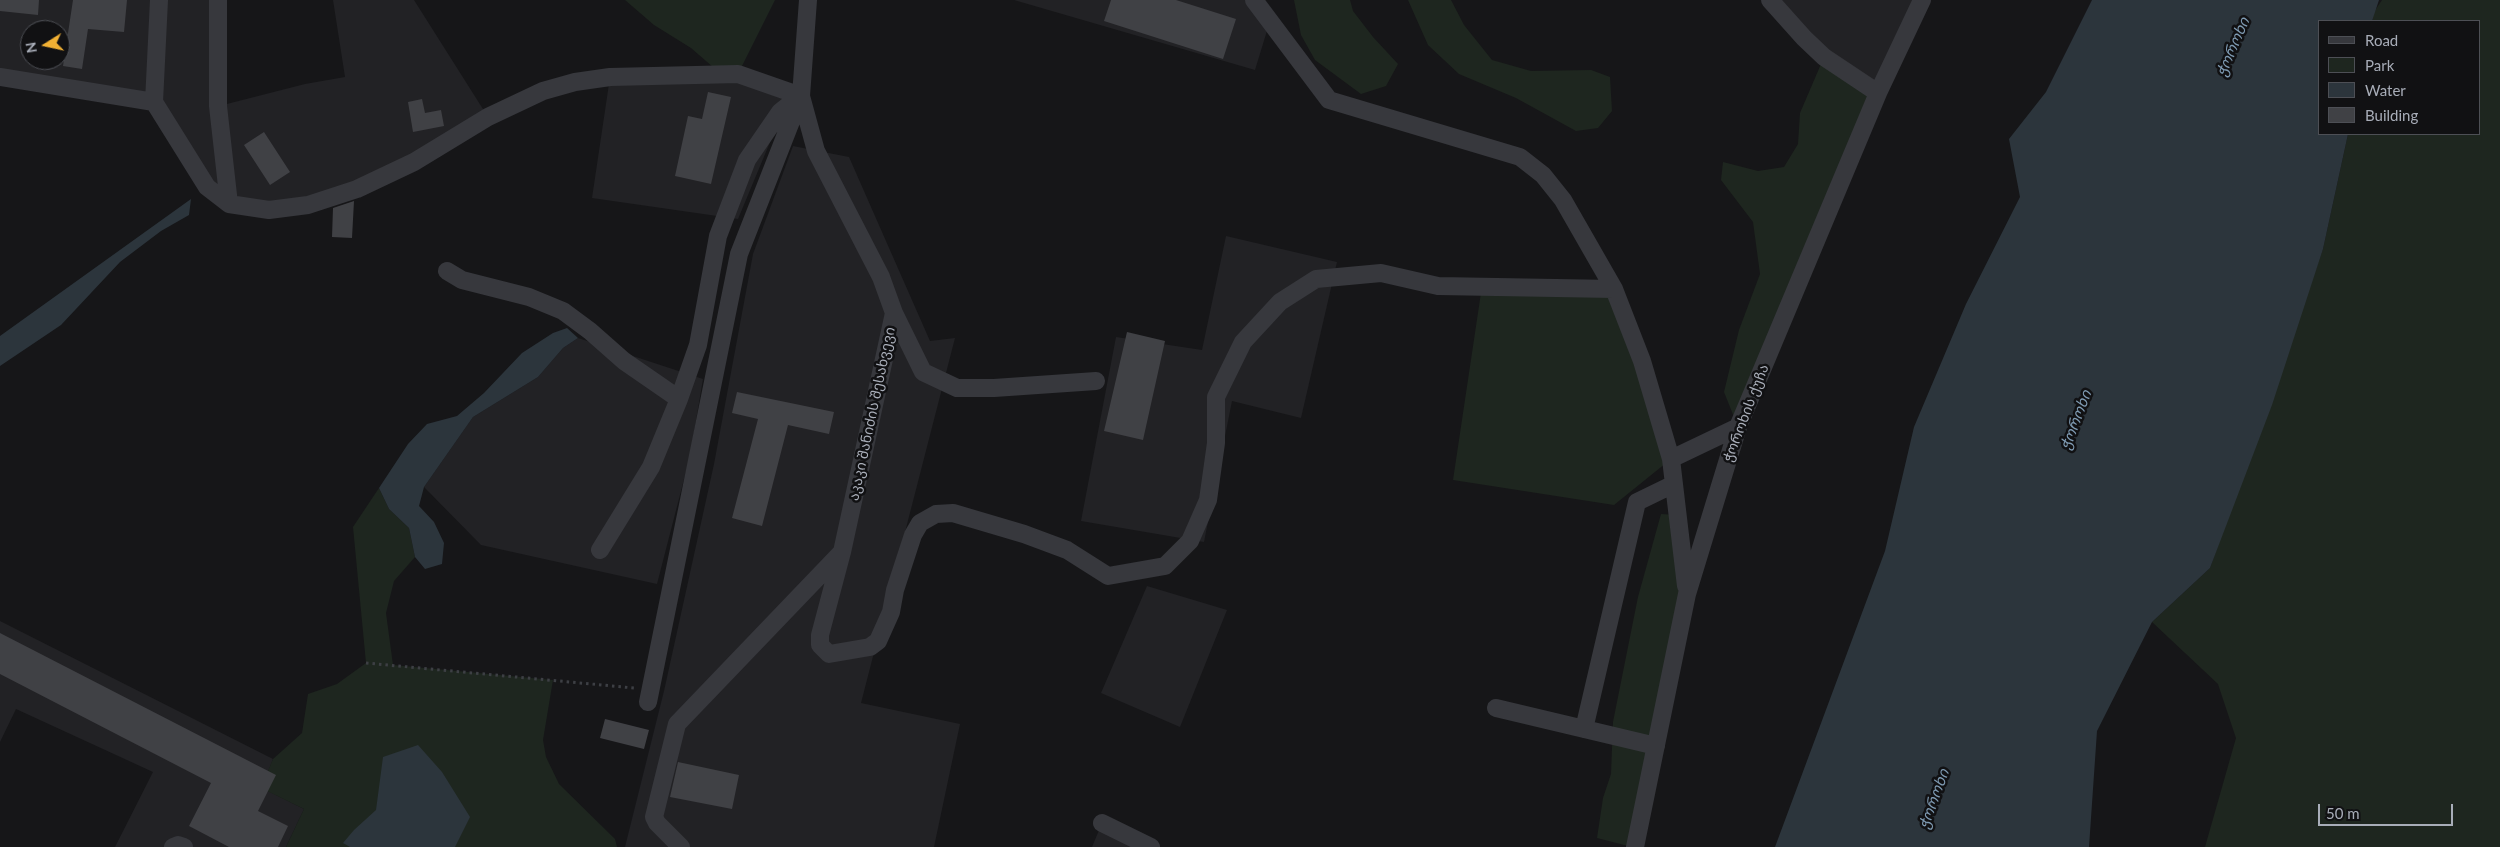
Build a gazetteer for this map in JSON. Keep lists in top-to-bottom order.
{
  "streets": {
    "street": ["ჭოროხის ქუჩა", "აკაკი შანიძის შესახვევი"]
  },
  "water": ["ჭოროხი"],
  "legend": [
    "Road",
    "Park",
    "Water",
    "Building"
  ],
  "scale_bar": "50 m",
  "north": "left"
}
